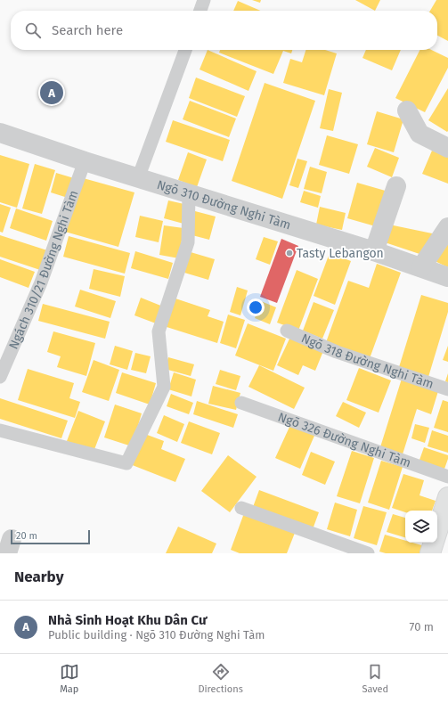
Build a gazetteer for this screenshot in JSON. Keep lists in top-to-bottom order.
{
  "streets": {
    "street": ["Ngõ 310 Đường Nghi Tàm"],
    "lane": ["Ngách 310/21 Đường Nghi Tàm", "Ngõ 318 Đường Nghi Tàm", "Ngõ 326 Đường Nghi Tàm"]
  },
  "crossings": [
    ["Ngõ 310 Đường Nghi Tàm", "Ngách 310/21 Đường Nghi Tàm"]
  ],
  "places": ["Tasty Lebangon"],
  "scale_bar": "20 m",
  "page": {
    "search": "Search here",
    "pins": "A",
    "scale": "20 m",
    "heading": "Nearby",
    "list": [
      {
        "mark": "A",
        "name": "Nhà Sinh Hoạt Khu Dân Cư",
        "note": "Public building · Ngõ 310 Đường Nghi Tàm",
        "value": "70 m"
      }
    ],
    "nav": ["Map", "Directions", "Saved"]
  }
}
